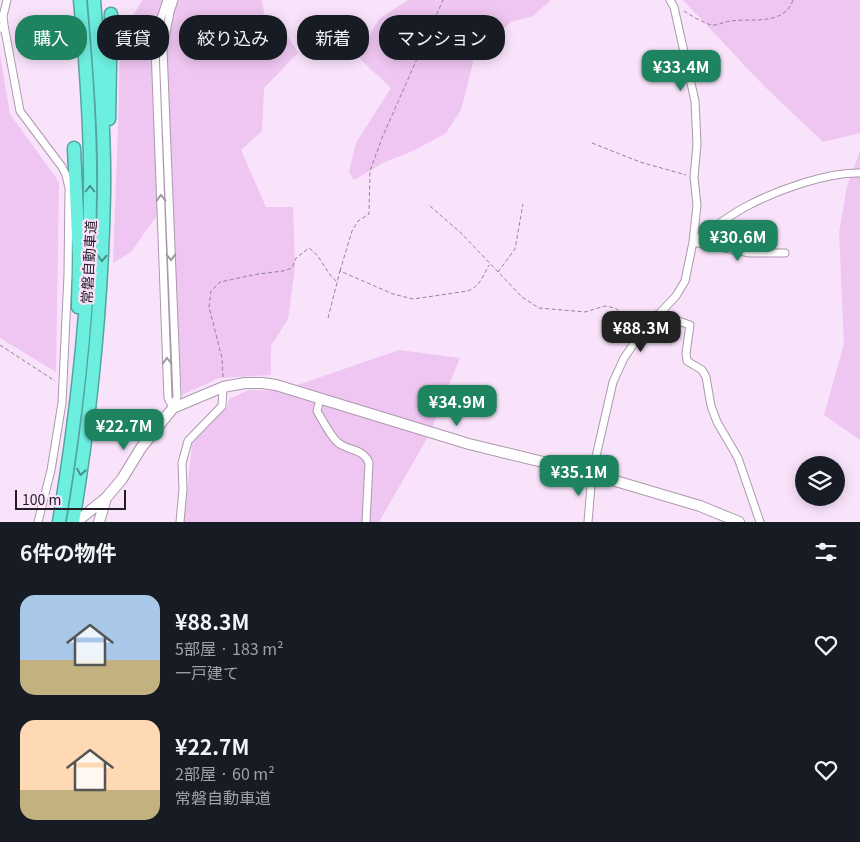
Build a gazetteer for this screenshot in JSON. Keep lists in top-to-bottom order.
{
  "streets": {
    "highway": ["常磐自動車道"]
  },
  "scale_bar": "100 m",
  "page": {
    "chip": [
      "購入",
      "賃貸",
      "絞り込み",
      "新着",
      "マンション"
    ],
    "price": [
      "¥33.4M",
      "¥30.6M",
      "¥88.3M",
      "¥34.9M",
      "¥22.7M",
      "¥35.1M"
    ],
    "scale": "100 m",
    "heading": "6件の物件",
    "list": [
      {
        "name": "¥88.3M",
        "note": "5部屋 · 183 m² · 一戸建て"
      },
      {
        "name": "¥22.7M",
        "note": "2部屋 · 60 m² · 常磐自動車道"
      }
    ]
  }
}
